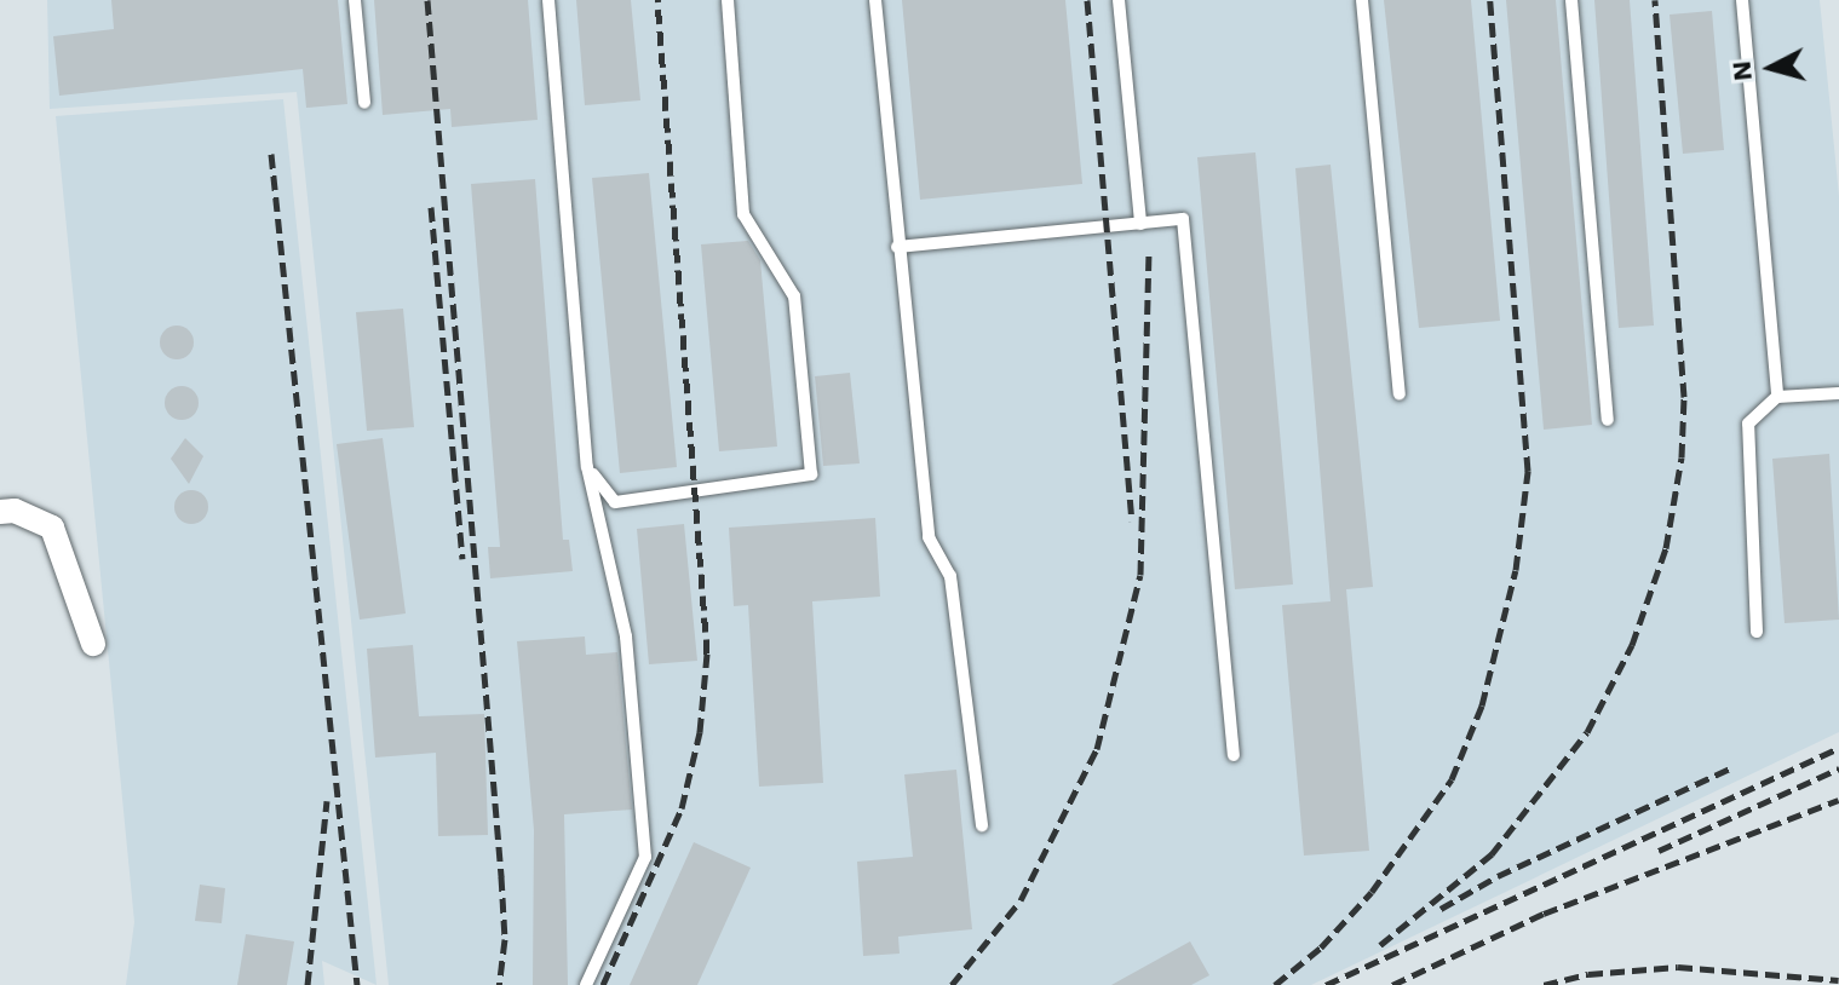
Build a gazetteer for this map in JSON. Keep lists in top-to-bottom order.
{
  "north": "left"
}
